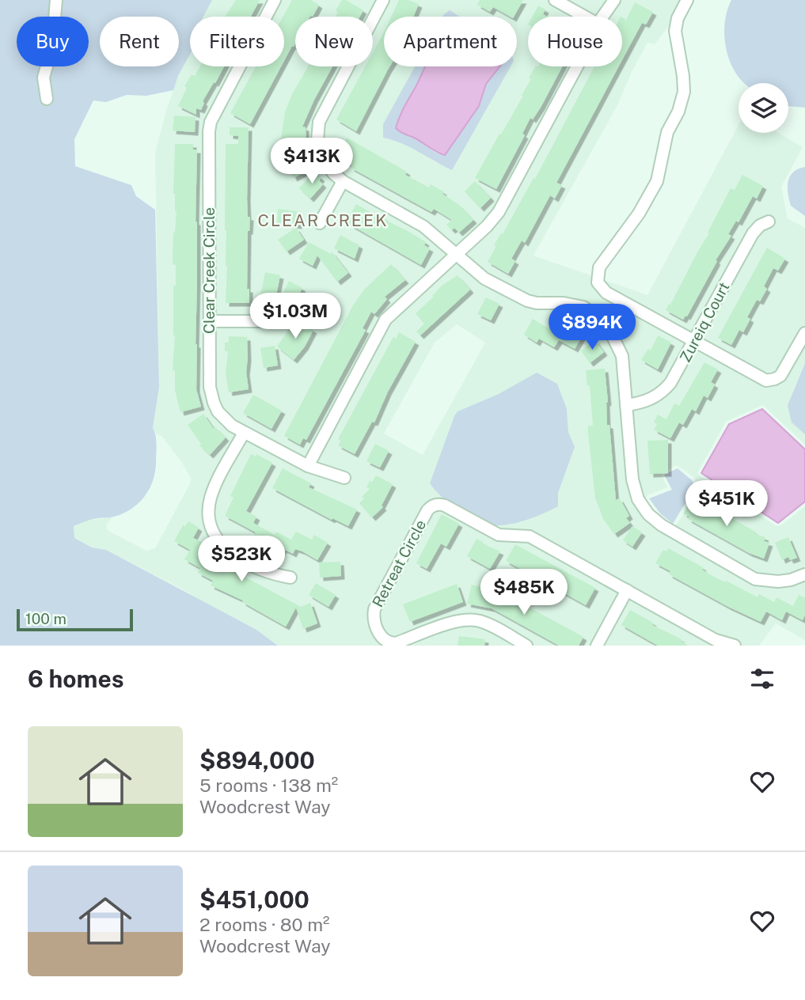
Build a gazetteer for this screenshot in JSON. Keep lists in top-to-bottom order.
{
  "streets": {
    "street": ["Clear Creek Circle", "Zureiq Court", "Retreat Circle"]
  },
  "districts": ["CLEAR CREEK"],
  "scale_bar": "100 m",
  "page": {
    "chip": [
      "Buy",
      "Rent",
      "Filters",
      "New",
      "Apartment",
      "House"
    ],
    "price": [
      "$413K",
      "$1.03M",
      "$894K",
      "$451K",
      "$523K",
      "$485K"
    ],
    "scale": "100 m",
    "heading": "6 homes",
    "list": [
      {
        "name": "$894,000",
        "note": "5 rooms · 138 m² · Woodcrest Way"
      },
      {
        "name": "$451,000",
        "note": "2 rooms · 80 m² · Woodcrest Way"
      }
    ]
  }
}
